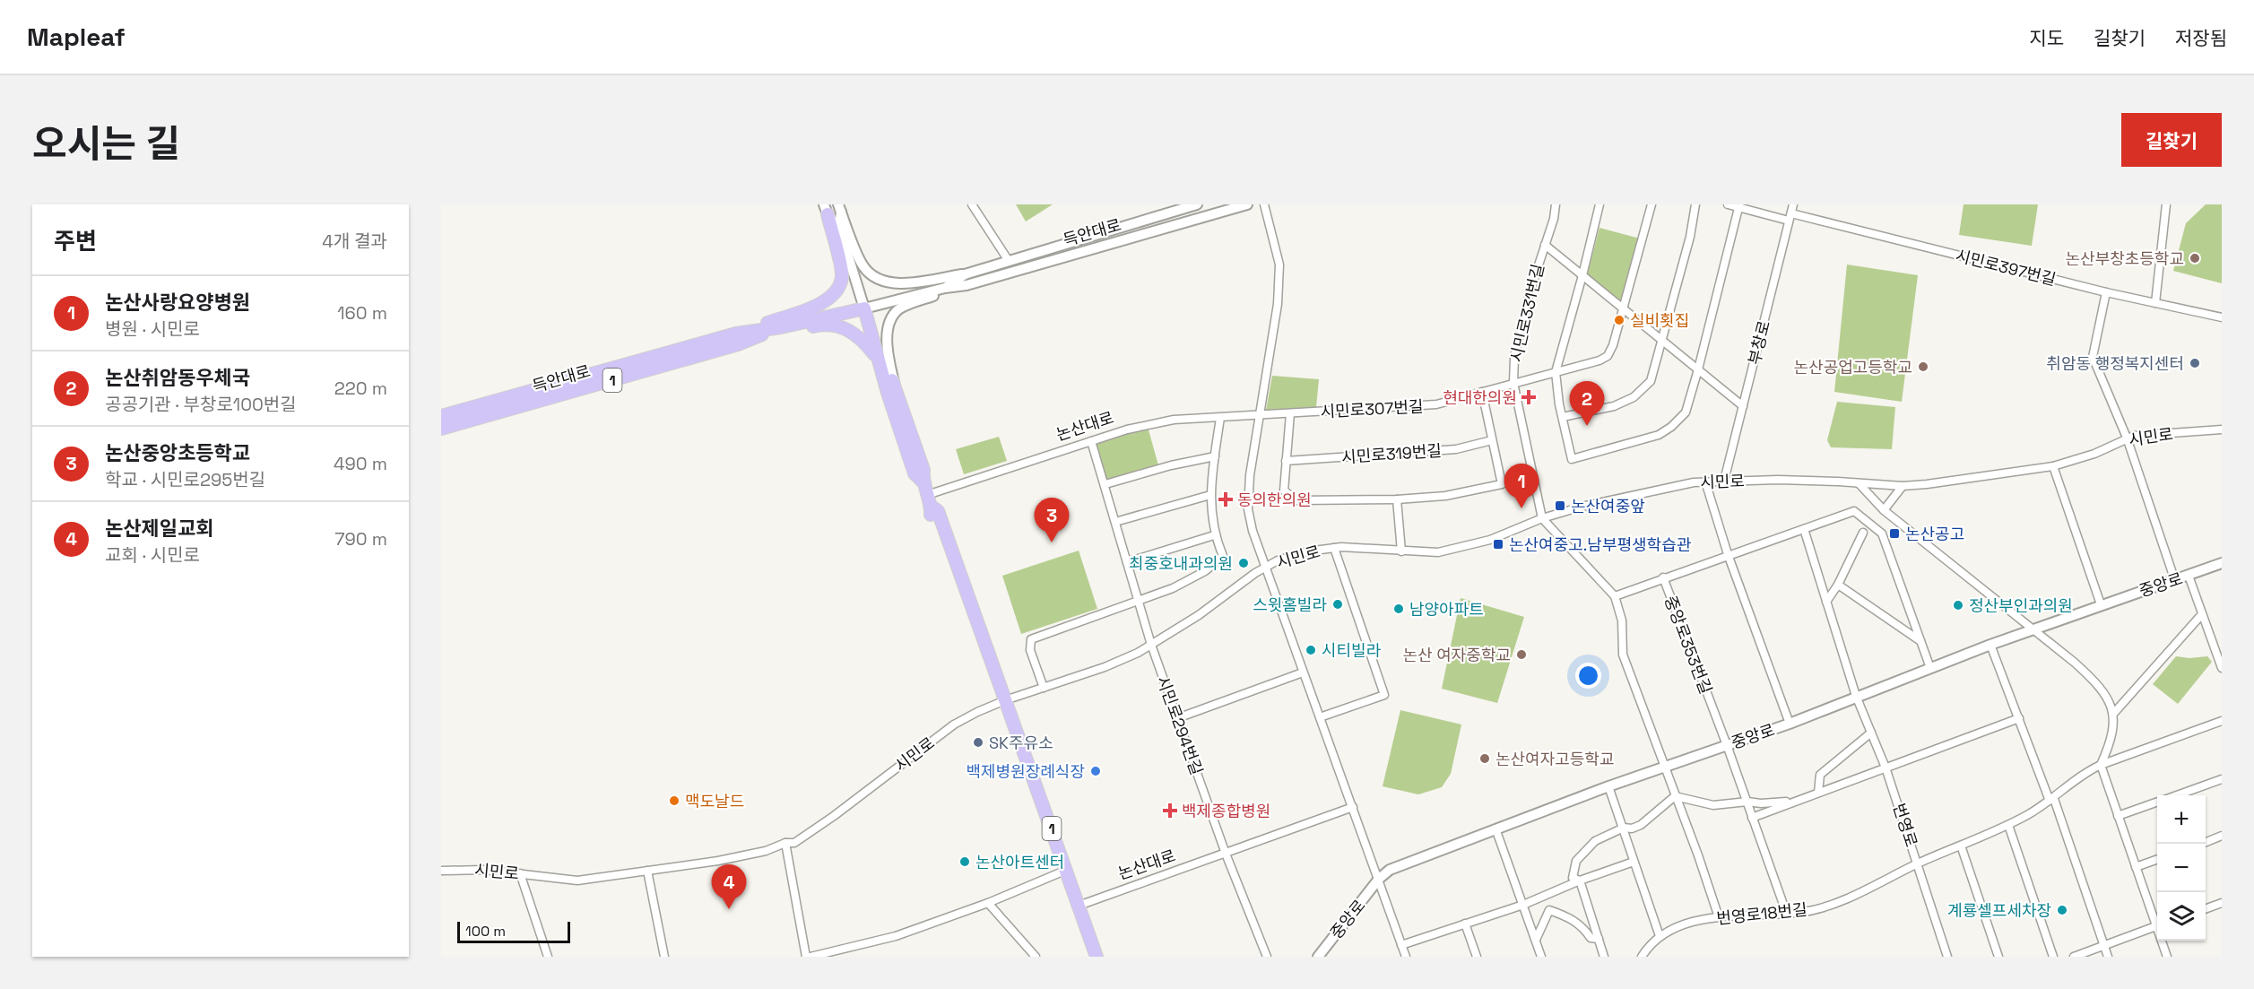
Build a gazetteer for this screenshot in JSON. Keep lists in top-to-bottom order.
{
  "streets": {
    "main road": ["득안대로", "1"],
    "street": [
      "시민로397번길",
      "시민로331번길",
      "부창로",
      "시민로307번길",
      "논산대로",
      "시민로",
      "시민로319번길",
      "중앙로",
      "중앙로353번길",
      "시민로294번길",
      "번영로",
      "번영로18번길"
    ]
  },
  "crossings": [
    ["득안대로", "1"],
    ["시민로397번길", "부창로"],
    ["시민로331번길", "시민로307번길"],
    ["시민로331번길", "시민로"],
    ["부창로", "시민로"],
    ["1", "논산대로"],
    ["1", "시민로"],
    ["시민로307번길", "논산대로"],
    ["논산대로", "시민로294번길"],
    ["시민로", "시민로294번길"],
    ["중앙로", "중앙로353번길"],
    ["중앙로", "번영로"],
    ["중앙로353번길", "번영로"],
    ["중앙로353번길", "번영로18번길"],
    ["번영로", "번영로18번길"]
  ],
  "places": {
    "other": [
      "논산부창초등학교",
      "실비횟집",
      "취암동 행정복지센터",
      "논산공업고등학교",
      "최중호내과의원",
      "스윗홈빌라",
      "정산부인과의원",
      "남양아파트",
      "시티빌라",
      "논산 여자중학교",
      "SK주유소",
      "논산여자고등학교",
      "백제병원장례식장",
      "맥도날드",
      "논산아트센터",
      "계룡셀프세차장"
    ],
    "health": ["현대한의원", "동의한의원", "백제종합병원"],
    "transit": ["논산여중앞", "논산공고", "논산여중고.남부평생학습관"]
  },
  "scale_bar": "100 m",
  "page": {
    "header": "Mapleaf",
    "nav": ["지도", "길찾기", "저장됨"],
    "title": "오시는 길",
    "buttons": "길찾기",
    "heading": ["주변", "4개 결과"],
    "list": [
      {
        "mark": "1",
        "name": "논산사랑요양병원",
        "note": "병원 · 시민로",
        "value": "160 m"
      },
      {
        "mark": "2",
        "name": "논산취암동우체국",
        "note": "공공기관 · 부창로100번길",
        "value": "220 m"
      },
      {
        "mark": "3",
        "name": "논산중앙초등학교",
        "note": "학교 · 시민로295번길",
        "value": "490 m"
      },
      {
        "mark": "4",
        "name": "논산제일교회",
        "note": "교회 · 시민로",
        "value": "790 m"
      }
    ],
    "pins": [
      "2",
      "1",
      "3",
      "4"
    ],
    "map_buttons": ["+", "−"],
    "scale": "100 m"
  }
}
